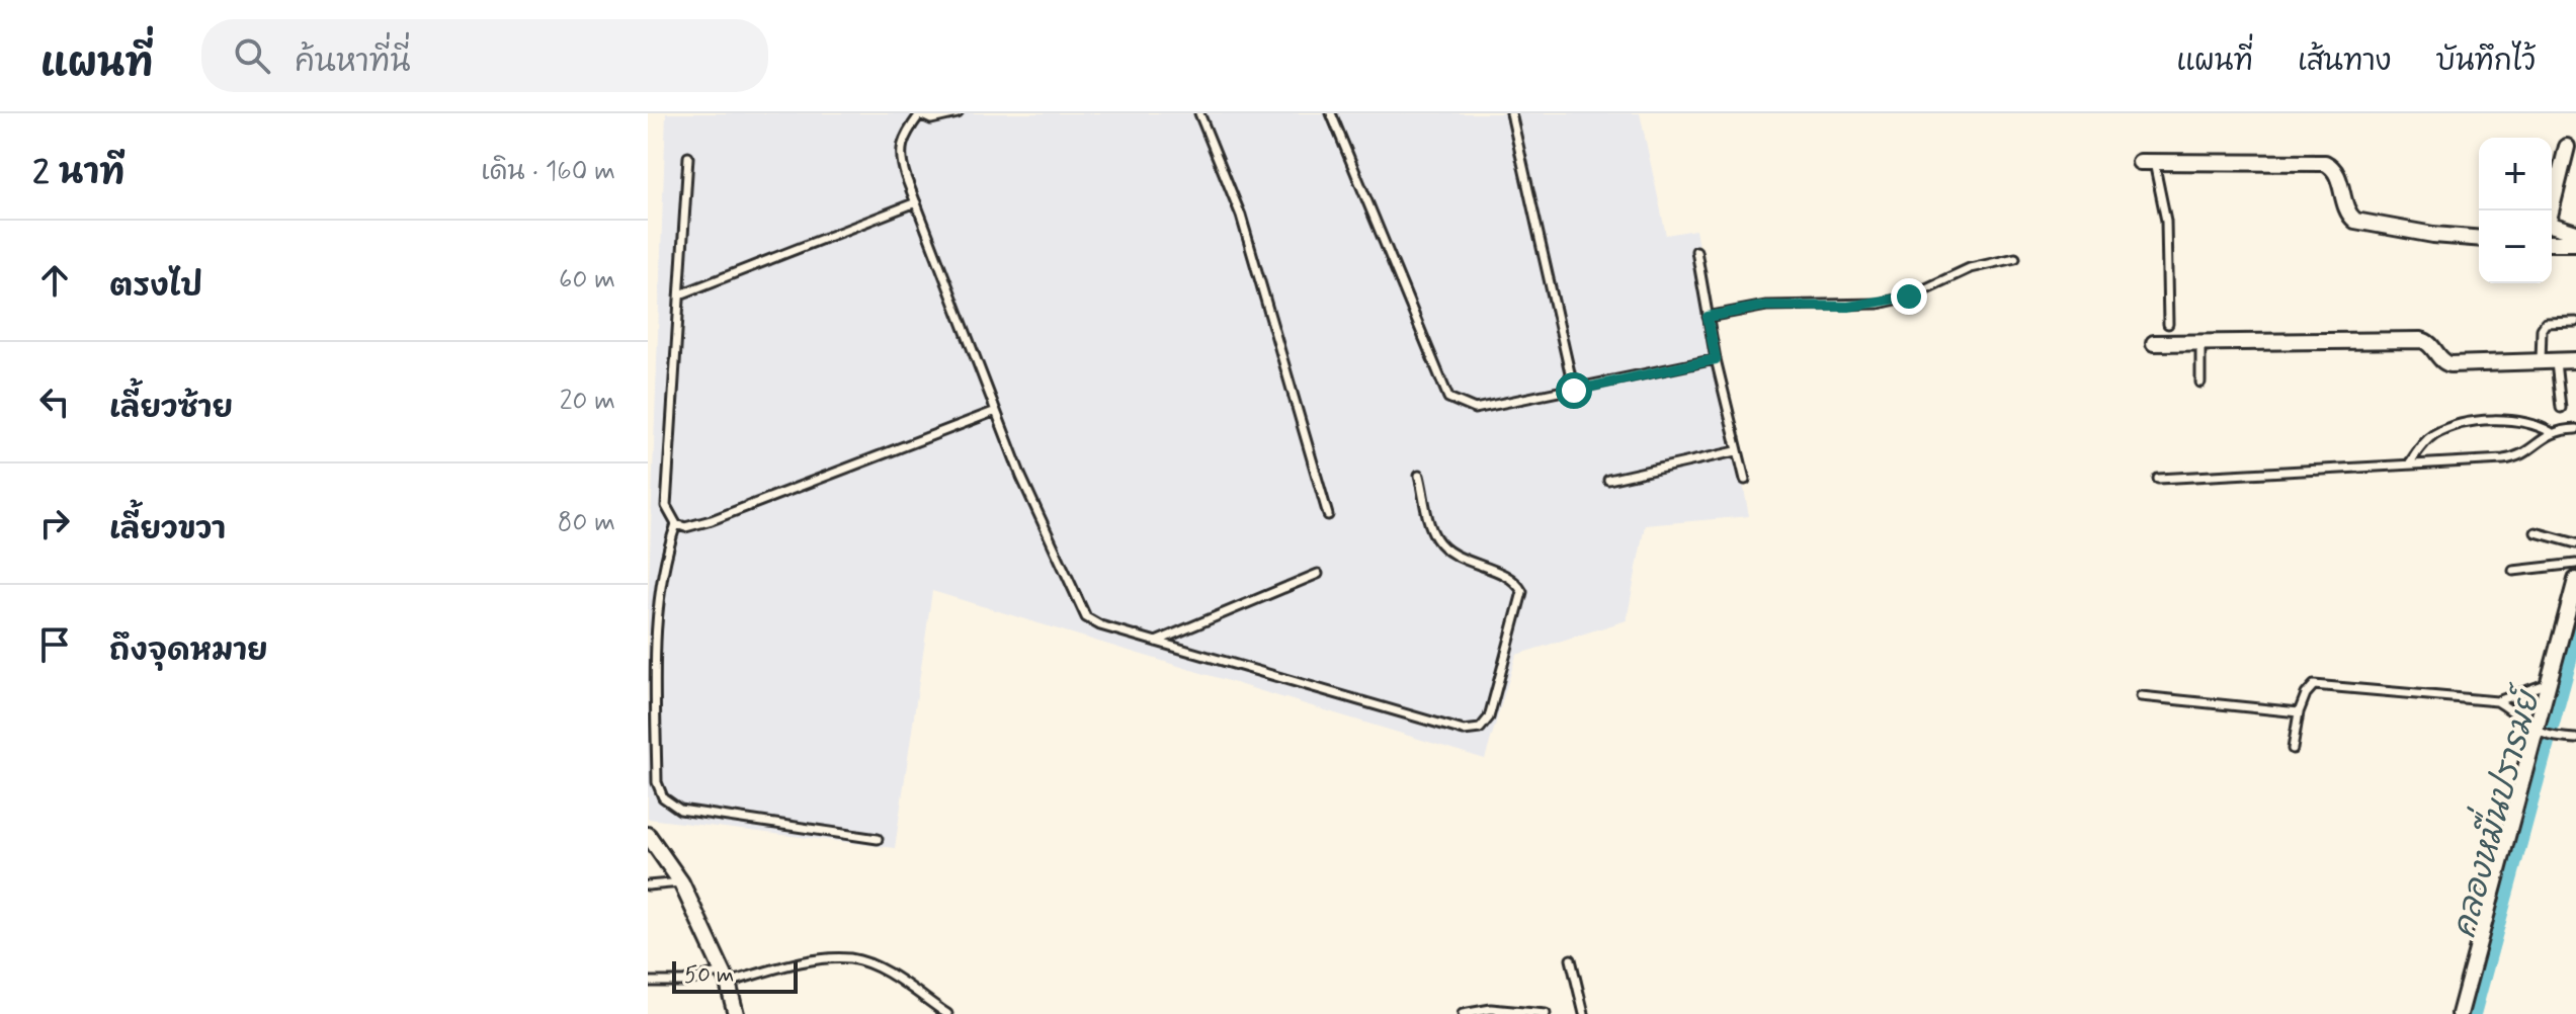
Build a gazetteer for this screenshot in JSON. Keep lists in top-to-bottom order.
{
  "water": ["คลองหมื่นปรารมย์"],
  "scale_bar": "50 m",
  "page": {
    "header": "แผนที่",
    "search": "ค้นหาที่นี่",
    "nav": ["แผนที่", "เส้นทาง", "บันทึกไว้"],
    "heading": ["2 นาที", "เดิน · 160 m"],
    "map_buttons": ["+", "−"],
    "list": [
      ["ตรงไป", "60 m"],
      ["เลี้ยวซ้าย", "20 m"],
      ["เลี้ยวขวา", "80 m"],
      "ถึงจุดหมาย"
    ],
    "scale": "50 m"
  }
}
